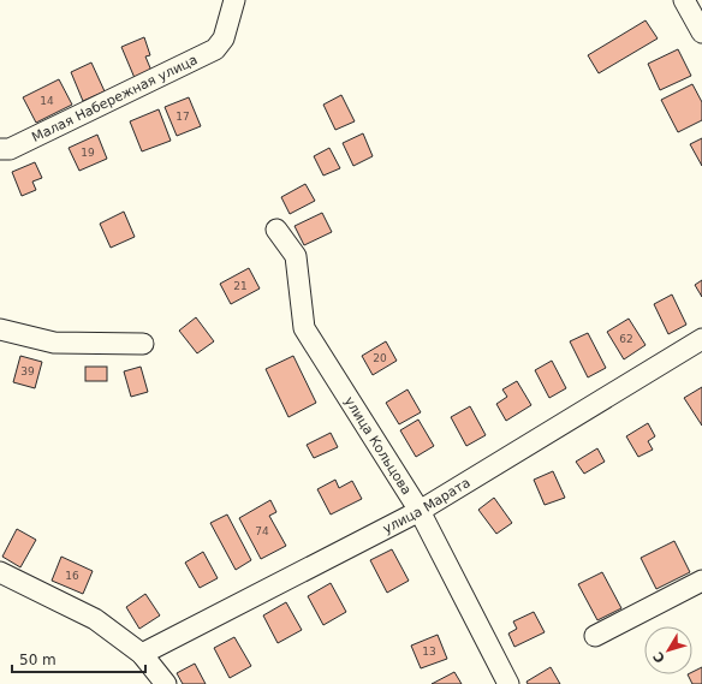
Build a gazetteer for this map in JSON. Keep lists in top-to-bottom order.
{
  "streets": {
    "street": ["Малая Набережная улица", "улица Кольцова", "улица Марата"]
  },
  "crossings": [
    ["улица Кольцова", "улица Марата"]
  ],
  "house_numbers": [
    "14",
    "17",
    "19",
    "21",
    "62",
    "20",
    "39",
    "74",
    "16",
    "13"
  ],
  "scale_bar": "50 m",
  "north": "bottom left"
}
